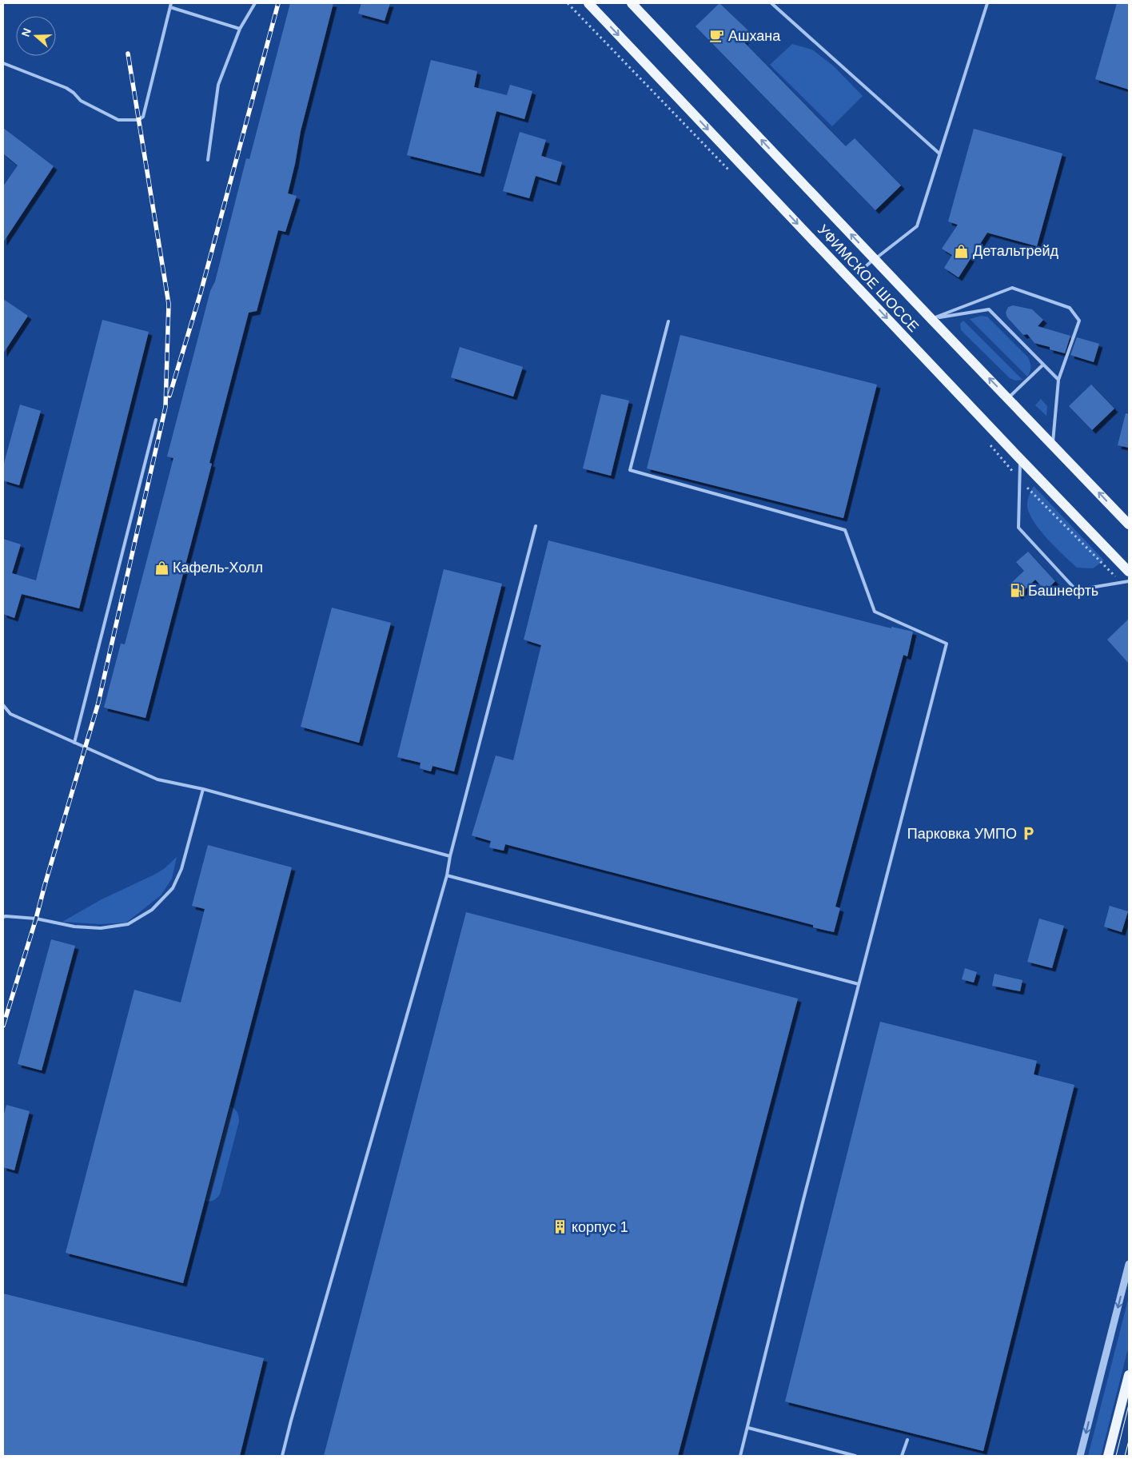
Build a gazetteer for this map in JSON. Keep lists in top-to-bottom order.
{
  "streets": {
    "main road": ["УФИМСКОЕ ШОССЕ"]
  },
  "places": {
    "cafe": ["Ашхана"],
    "shop": ["Детальтрейд", "Кафель-Холл"],
    "fuel station": ["Башнефть"],
    "parking": ["Парковка УМПО"],
    "building": ["корпус 1"]
  },
  "north": "left"
}
